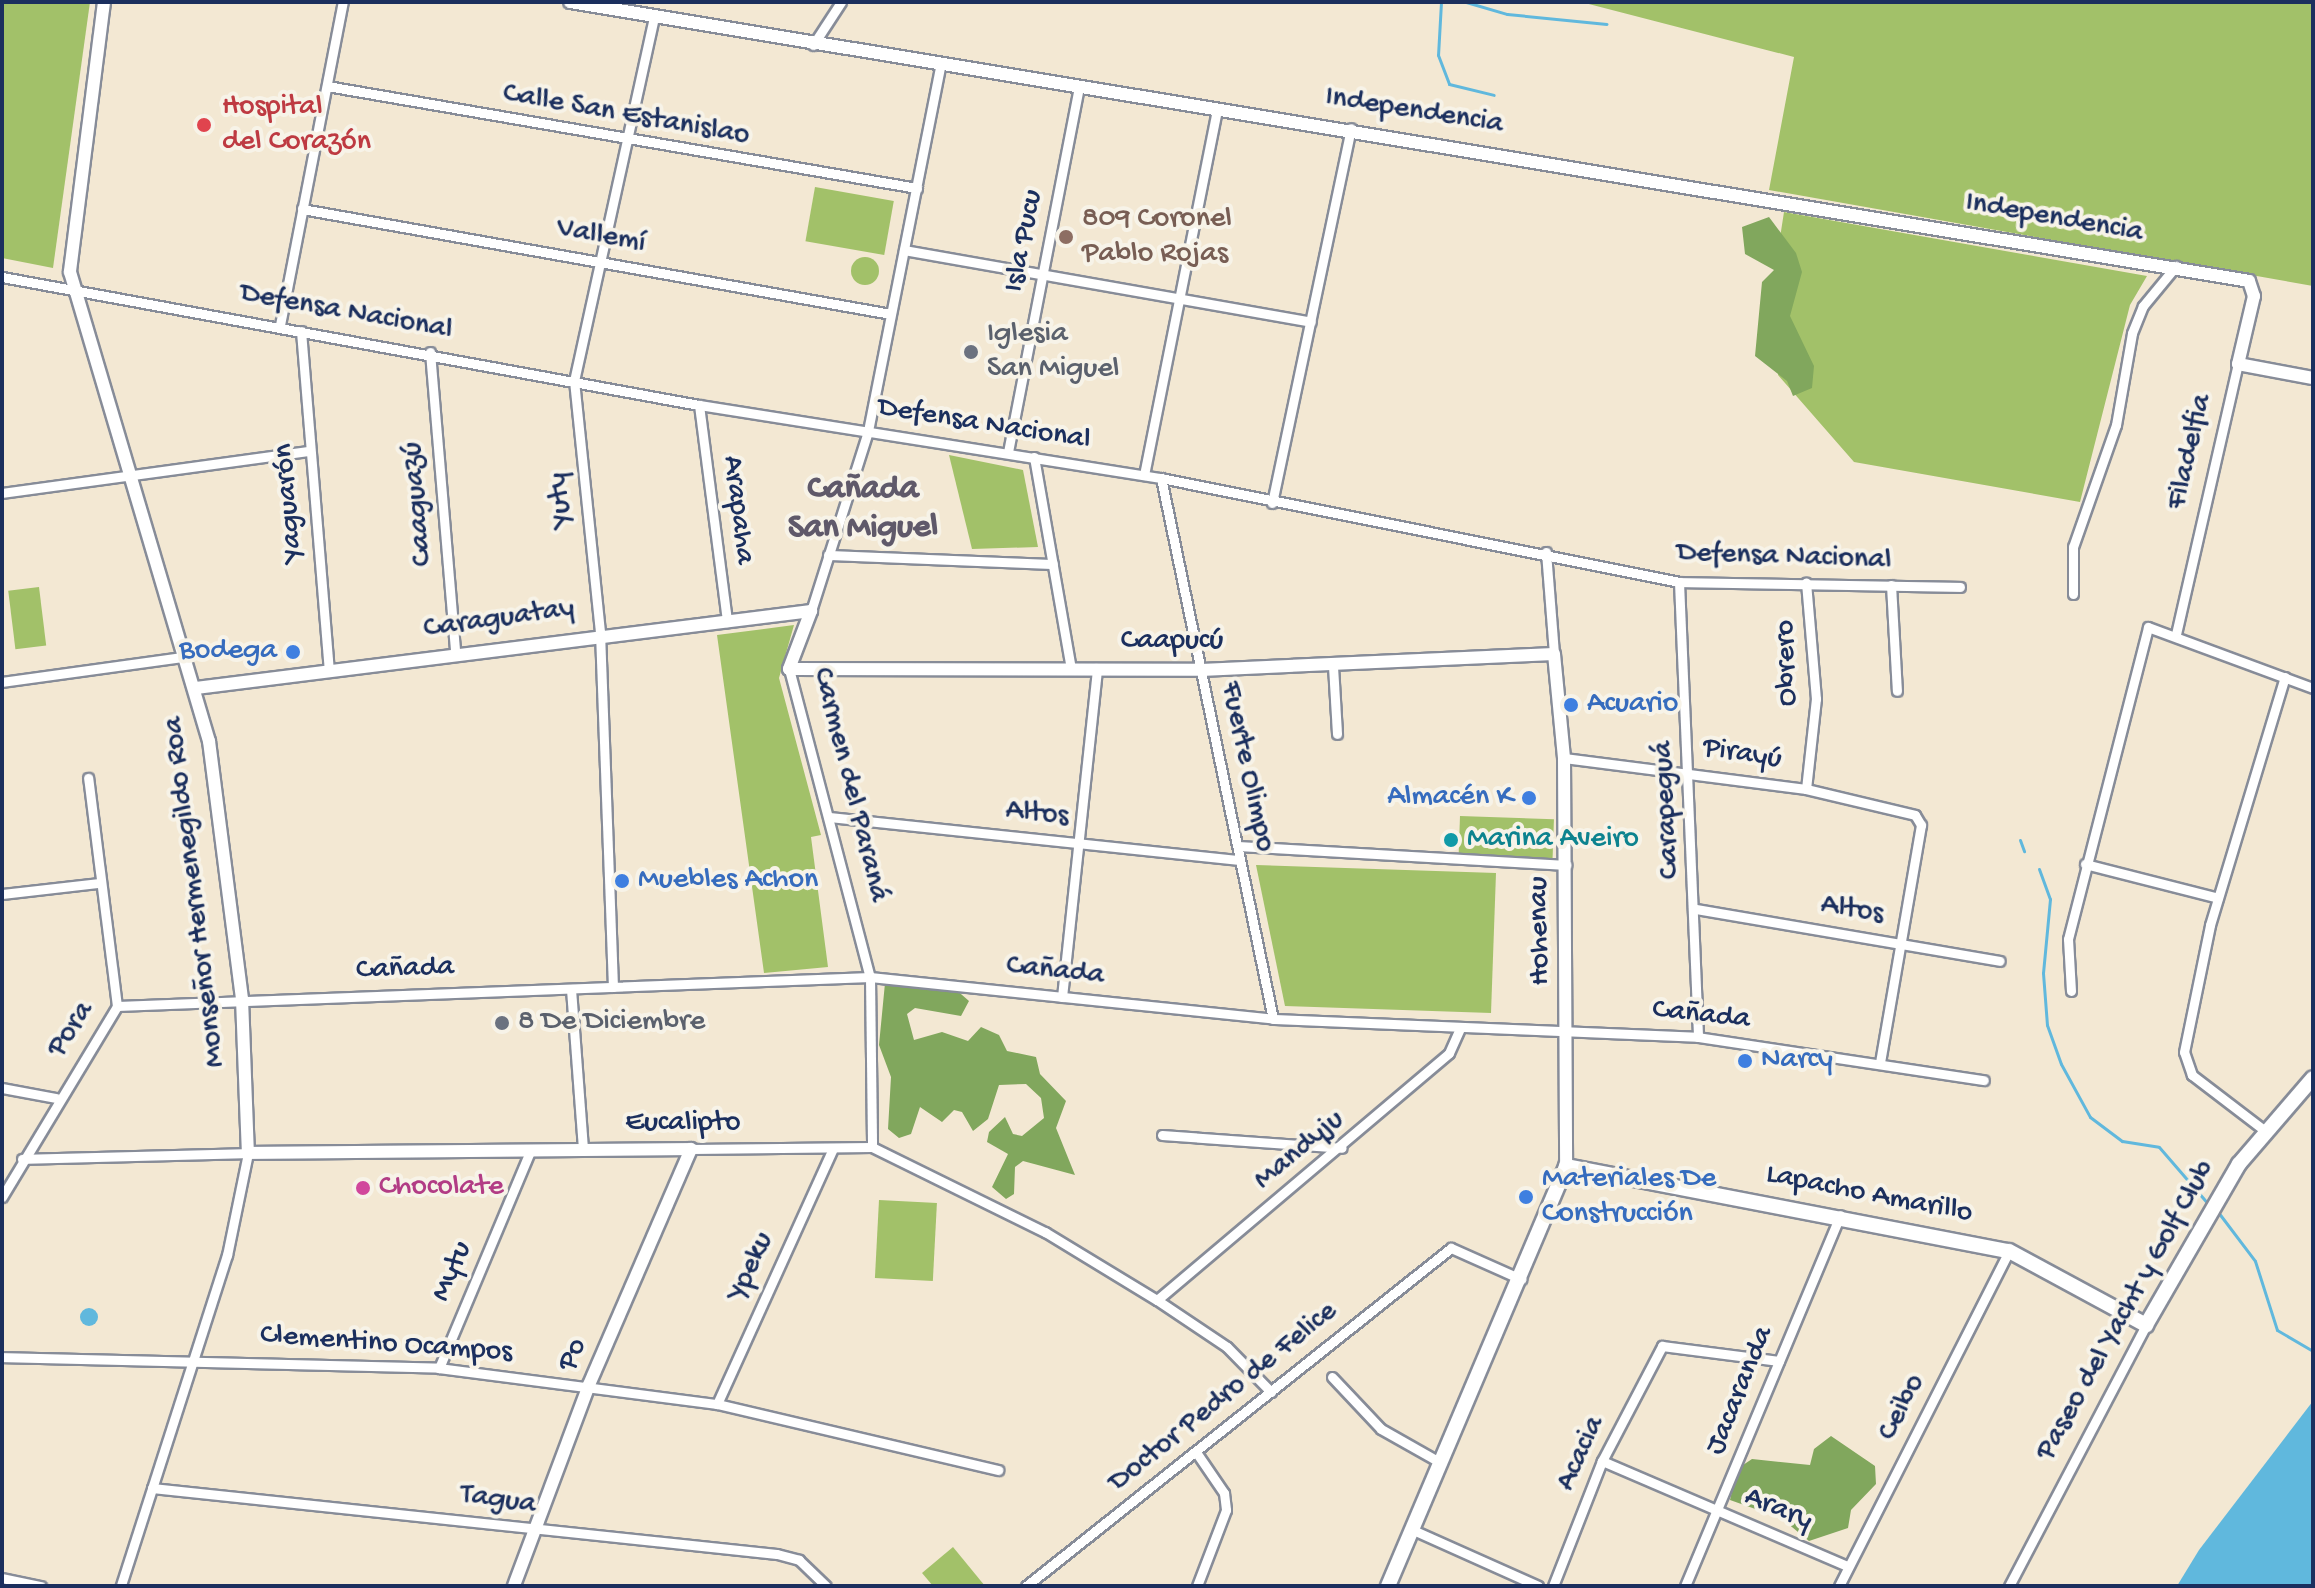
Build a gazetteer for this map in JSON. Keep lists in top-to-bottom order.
{
  "streets": {
    "main road": ["Lapacho Amarillo", "Paseo del Yacht y Golf Club"],
    "street": [
      "Independencia",
      "Calle San Estanislao",
      "Vallemí",
      "Isla Pucu",
      "Defensa Nacional",
      "Filadelfia",
      "Yuty",
      "Yaguarón",
      "Caaguazú",
      "Arapaha",
      "Caraguatay",
      "Caapucú",
      "Obrero",
      "Pirayú",
      "Fuerte Olimpo",
      "Carmen del Paraná",
      "Carapeguá",
      "Altos",
      "Monseñor Hermenegildo Roa",
      "Hohenau",
      "Cañada",
      "Pora",
      "Eucalipto",
      "Mandyju",
      "Ypeku",
      "Mytu",
      "Clementino Ocampos",
      "Po",
      "Jacaranda",
      "Doctor Pedro de Felice",
      "Ceibo",
      "Acacia",
      "Tagua",
      "Arary"
    ]
  },
  "crossings": [
    ["Independencia", "Isla Pucu"],
    ["Independencia", "Filadelfia"],
    ["Independencia", "Yuty"],
    ["Independencia", "Carmen del Paraná"],
    ["Calle San Estanislao", "Yuty"],
    ["Calle San Estanislao", "Carmen del Paraná"],
    ["Vallemí", "Yuty"],
    ["Vallemí", "Carmen del Paraná"],
    ["Isla Pucu", "Defensa Nacional"],
    ["Defensa Nacional", "Yuty"],
    ["Defensa Nacional", "Yaguarón"],
    ["Defensa Nacional", "Caaguazú"],
    ["Defensa Nacional", "Arapaha"],
    ["Defensa Nacional", "Obrero"],
    ["Defensa Nacional", "Fuerte Olimpo"],
    ["Defensa Nacional", "Carmen del Paraná"],
    ["Defensa Nacional", "Carapeguá"],
    ["Defensa Nacional", "Monseñor Hermenegildo Roa"],
    ["Defensa Nacional", "Hohenau"],
    ["Yuty", "Caraguatay"],
    ["Yuty", "Cañada"],
    ["Yaguarón", "Caraguatay"],
    ["Caaguazú", "Caraguatay"],
    ["Arapaha", "Caraguatay"],
    ["Caraguatay", "Carmen del Paraná"],
    ["Caraguatay", "Monseñor Hermenegildo Roa"],
    ["Caapucú", "Fuerte Olimpo"],
    ["Caapucú", "Carmen del Paraná"],
    ["Caapucú", "Hohenau"],
    ["Obrero", "Pirayú"],
    ["Pirayú", "Carapeguá"],
    ["Pirayú", "Altos"],
    ["Pirayú", "Hohenau"],
    ["Fuerte Olimpo", "Altos"],
    ["Fuerte Olimpo", "Cañada"],
    ["Carmen del Paraná", "Altos"],
    ["Carmen del Paraná", "Cañada"],
    ["Carmen del Paraná", "Eucalipto"],
    ["Carapeguá", "Altos"],
    ["Carapeguá", "Cañada"],
    ["Monseñor Hermenegildo Roa", "Cañada"],
    ["Monseñor Hermenegildo Roa", "Eucalipto"],
    ["Monseñor Hermenegildo Roa", "Clementino Ocampos"],
    ["Monseñor Hermenegildo Roa", "Tagua"],
    ["Hohenau", "Cañada"],
    ["Hohenau", "Lapacho Amarillo"],
    ["Cañada", "Pora"],
    ["Cañada", "Mandyju"],
    ["Pora", "Eucalipto"],
    ["Eucalipto", "Ypeku"],
    ["Eucalipto", "Mytu"],
    ["Eucalipto", "Po"],
    ["Lapacho Amarillo", "Paseo del Yacht y Golf Club"],
    ["Lapacho Amarillo", "Jacaranda"],
    ["Lapacho Amarillo", "Ceibo"],
    ["Ypeku", "Clementino Ocampos"],
    ["Mytu", "Clementino Ocampos"],
    ["Clementino Ocampos", "Po"],
    ["Po", "Tagua"],
    ["Jacaranda", "Acacia"],
    ["Jacaranda", "Arary"],
    ["Ceibo", "Arary"],
    ["Acacia", "Arary"]
  ],
  "districts": ["Cañada San Miguel"],
  "places": [
    "Hospital del Corazón",
    "809 Coronel Pablo Rojas",
    "Iglesia San Miguel",
    "Bodega",
    "Acuario",
    "Almacén K",
    "Marina Aveiro",
    "Muebles Achon",
    "8 De Diciembre",
    "Narcy",
    "Chocolate",
    "Materiales De Construcción"
  ]
}
